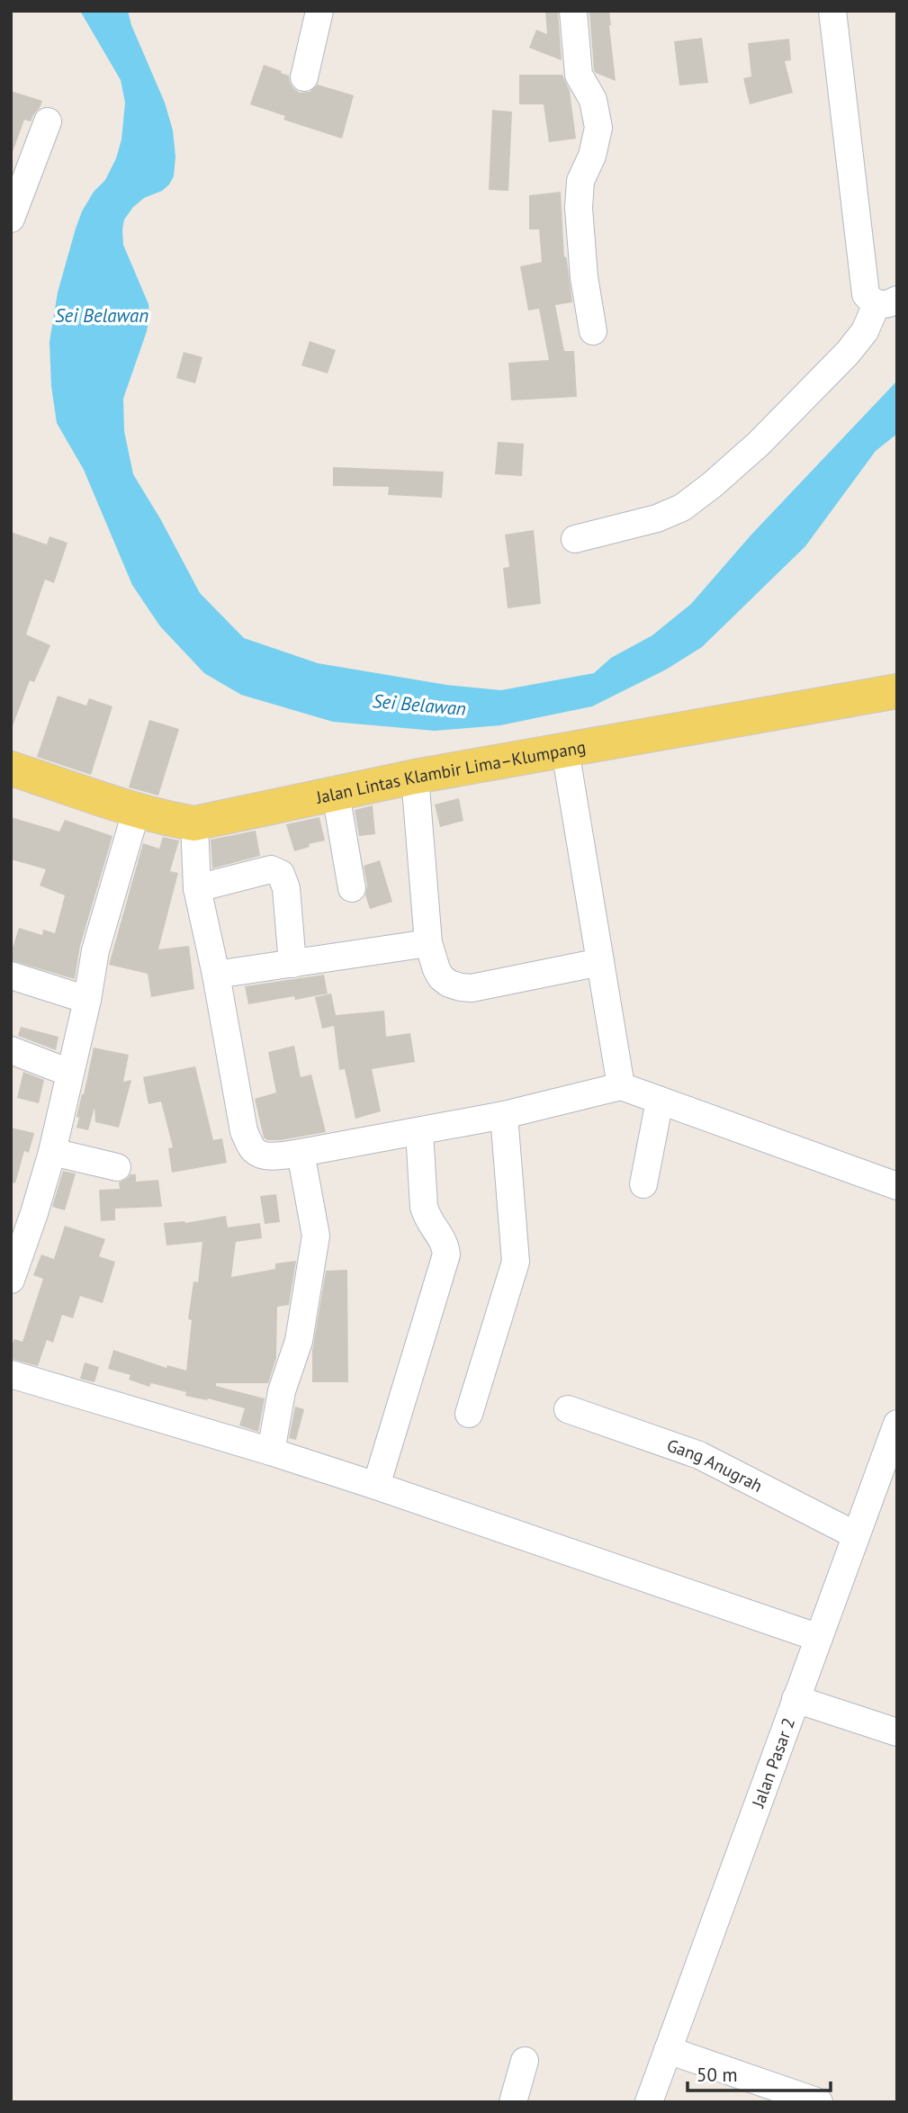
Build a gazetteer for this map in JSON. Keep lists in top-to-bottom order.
{
  "streets": {
    "main road": ["Jalan Lintas Klambir Lima–Klumpang"],
    "street": ["Gang Anugrah", "Jalan Pasar 2"]
  },
  "crossings": [
    ["Gang Anugrah", "Jalan Pasar 2"]
  ],
  "water": ["Sei Belawan"],
  "scale_bar": "50 m"
}
